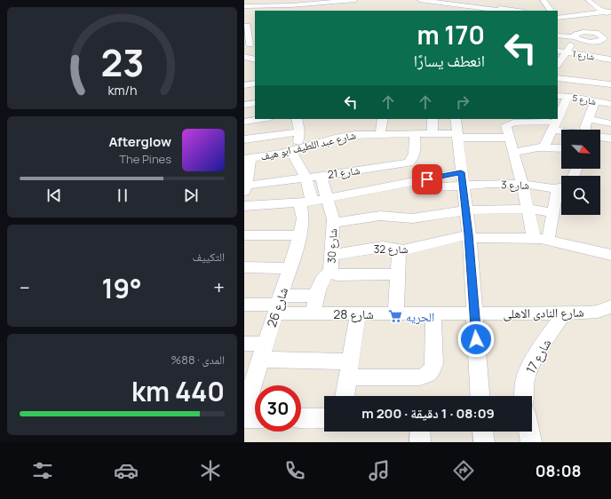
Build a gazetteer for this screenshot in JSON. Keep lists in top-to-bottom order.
{
  "streets": {
    "street": [
      "شارع 1",
      "شارع 5",
      "شارع عبد اللطيف ابو هيف",
      "شارع 21",
      "شارع 3",
      "شارع 30",
      "شارع 32",
      "شارع 26",
      "شارع النادى الاهلى",
      "شارع 28",
      "شارع 17"
    ]
  },
  "crossings": [
    ["شارع عبد اللطيف ابو هيف", "شارع 21"],
    ["شارع عبد اللطيف ابو هيف", "شارع 26"],
    ["شارع 21", "شارع 30"],
    ["شارع 21", "شارع 26"],
    ["شارع 3", "شارع 30"],
    ["شارع 3", "شارع 26"],
    ["شارع 30", "شارع 32"],
    ["شارع 26", "شارع 28"],
    ["شارع النادى الاهلى", "شارع 28"],
    ["شارع النادى الاهلى", "شارع 17"]
  ],
  "places": {
    "supermarket": ["الحريه"]
  },
  "north": "bottom right",
  "page": {
    "turn": ["170 m", "انعطف يسارًا"],
    "song": ["Afterglow", "The Pines"],
    "tile": [
      "التكييف",
      ["المدى · 88%", "440 km"]
    ],
    "heat": ["−", "19°", "+"],
    "limit": "30",
    "trip": "08:09 · 1 دقيقة · 200 m",
    "tabs": "08:08",
    "gauge": ["23", "km/h"]
  }
}
